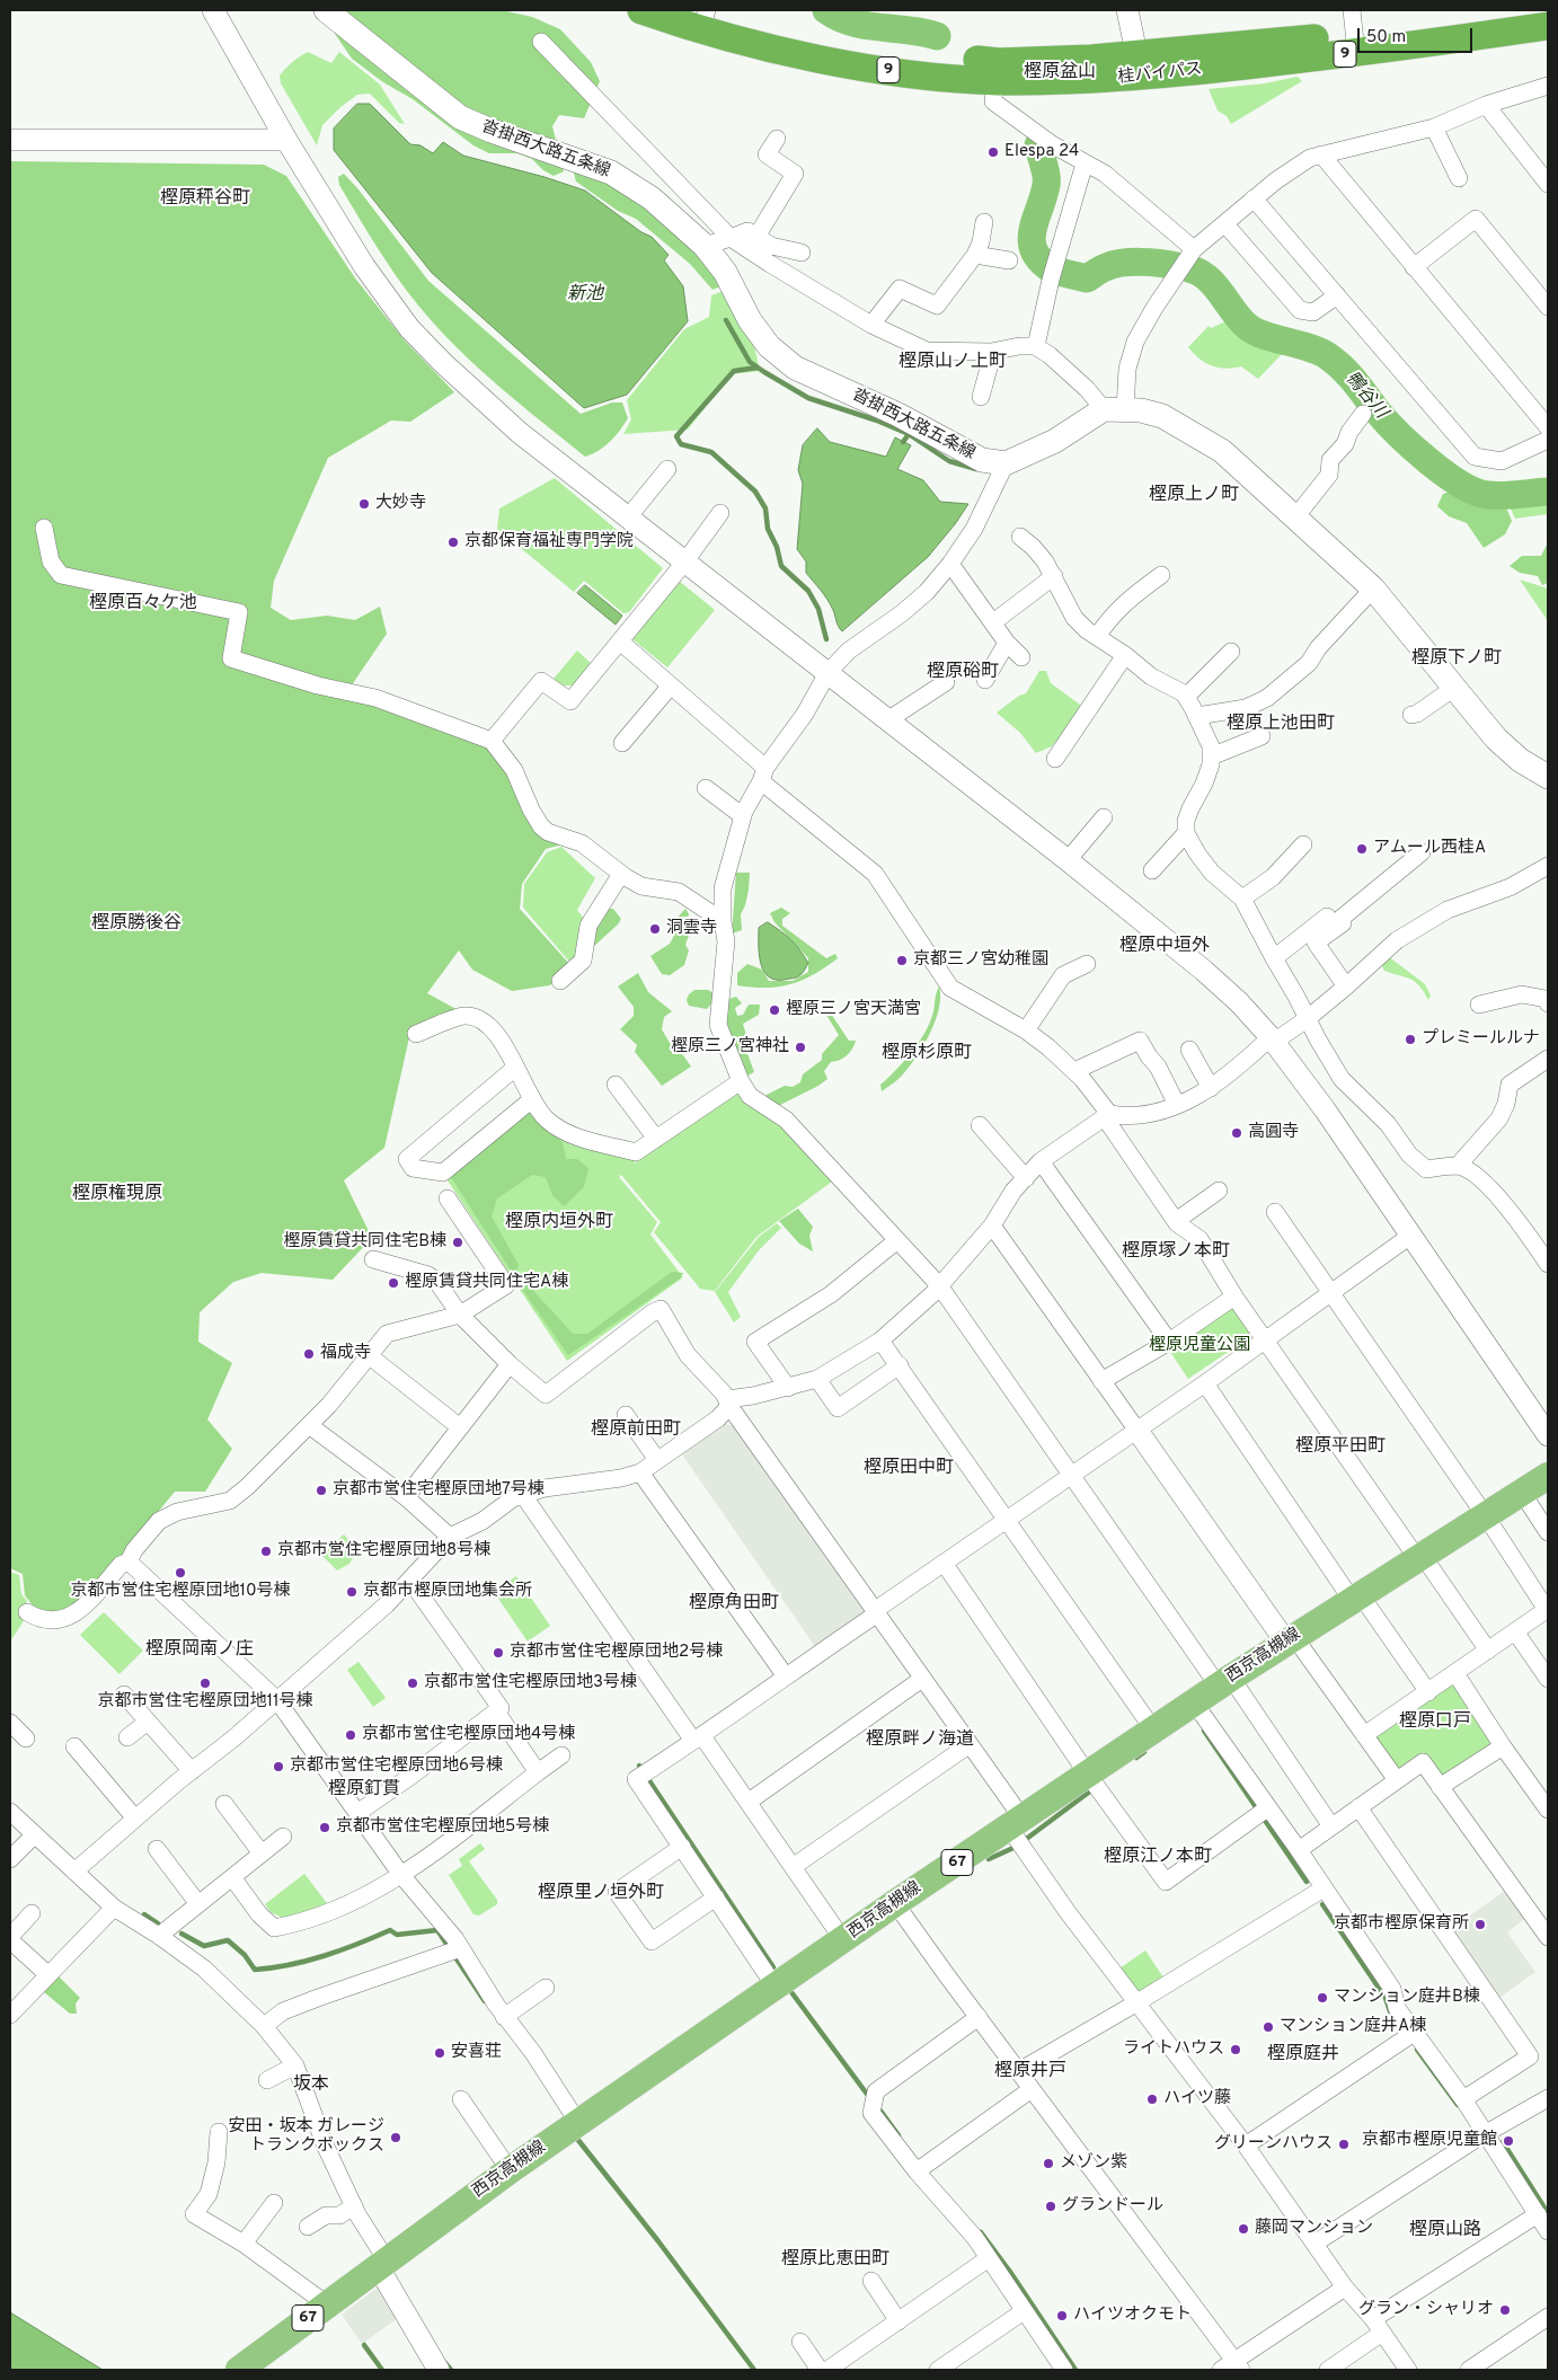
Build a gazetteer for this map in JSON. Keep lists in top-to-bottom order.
{
  "streets": {
    "highway": ["9", "桂バイパス"],
    "main road": ["沓掛西大路五条線", "西京高槻線", "67"]
  },
  "districts": [
    "樫原盆山",
    "樫原秤谷町",
    "樫原山ノ上町",
    "樫原上ノ町",
    "樫原百々ケ池",
    "樫原下ノ町",
    "樫原硲町",
    "樫原上池田町",
    "樫原勝後谷",
    "樫原中垣外",
    "樫原杉原町",
    "樫原権現原",
    "樫原内垣外町",
    "樫原塚ノ本町",
    "樫原前田町",
    "樫原平田町",
    "樫原田中町",
    "樫原角田町",
    "樫原岡南ノ庄",
    "樫原口戸",
    "樫原畔ノ海道",
    "樫原釘貫",
    "樫原江ノ本町",
    "樫原里ノ垣外町",
    "樫原庭井",
    "樫原井戸",
    "坂本",
    "樫原山路",
    "樫原比恵田町"
  ],
  "water": ["新池", "鴨谷川"],
  "parks": ["樫原児童公園"],
  "places": [
    "Elespa 24",
    "大妙寺",
    "京都保育福祉専門学院",
    "アムール西桂A",
    "洞雲寺",
    "京都三ノ宮幼稚園",
    "樫原三ノ宮天満宮",
    "プレミールルナ",
    "樫原三ノ宮神社",
    "高圓寺",
    "樫原賃貸共同住宅B棟",
    "樫原賃貸共同住宅A棟",
    "福成寺",
    "京都市営住宅樫原団地7号棟",
    "京都市営住宅樫原団地8号棟",
    "京都市営住宅樫原団地10号棟",
    "京都市樫原団地集会所",
    "京都市営住宅樫原団地2号棟",
    "京都市営住宅樫原団地11号棟",
    "京都市営住宅樫原団地3号棟",
    "京都市営住宅樫原団地4号棟",
    "京都市営住宅樫原団地6号棟",
    "京都市営住宅樫原団地5号棟",
    "京都市樫原保育所",
    "マンション庭井B棟",
    "マンション庭井A棟",
    "ライトハウス",
    "安喜荘",
    "ハイツ藤",
    "安田・坂本 ガレージ トランクボックス",
    "京都市樫原児童館",
    "グリーンハウス",
    "メゾン紫",
    "グランドール",
    "藤岡マンション",
    "グラン・シャリオ",
    "ハイツオクモト"
  ],
  "scale_bar": "50 m"
}
